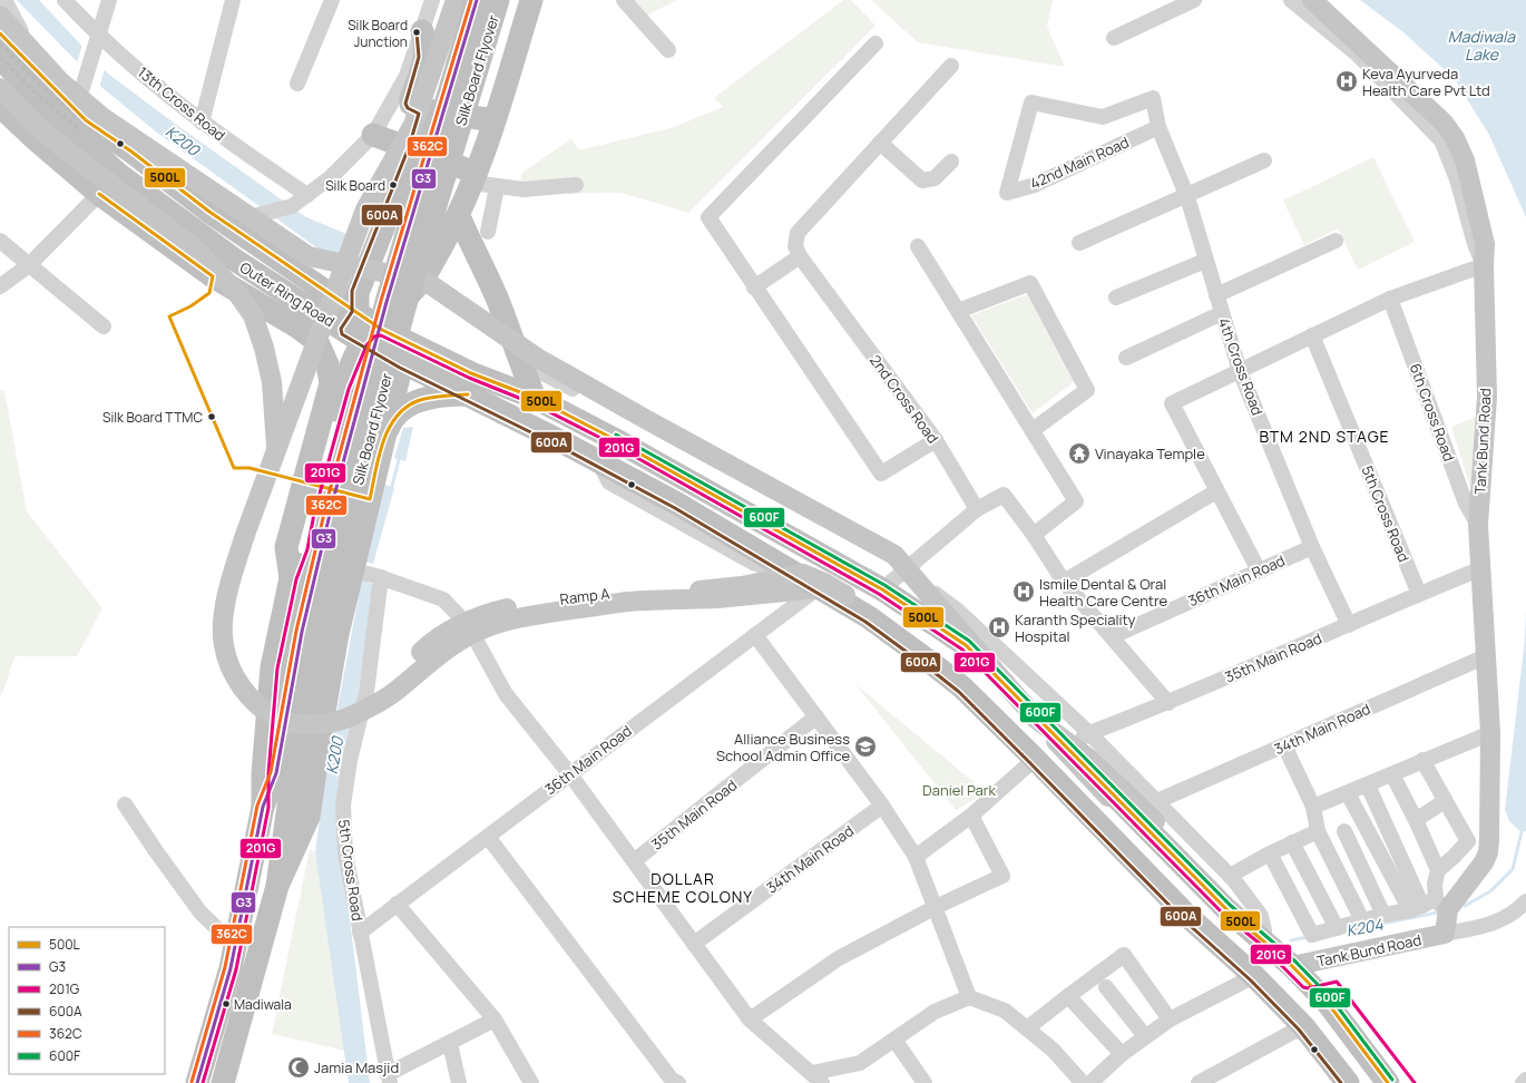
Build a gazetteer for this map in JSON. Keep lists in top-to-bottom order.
{
  "streets": {
    "highway": ["Silk Board Flyover", "Outer Ring Road"],
    "main road": ["Tank Bund Road", "Ramp A"],
    "street": [
      "13th Cross Road",
      "42nd Main Road",
      "4th Cross Road",
      "2nd Cross Road",
      "6th Cross Road",
      "5th Cross Road",
      "36th Main Road",
      "35th Main Road",
      "34th Main Road"
    ]
  },
  "crossings": [
    ["42nd Main Road", "4th Cross Road"],
    ["Outer Ring Road", "Tank Bund Road"],
    ["Outer Ring Road", "36th Main Road"],
    ["Outer Ring Road", "35th Main Road"],
    ["Outer Ring Road", "34th Main Road"],
    ["4th Cross Road", "36th Main Road"],
    ["4th Cross Road", "35th Main Road"],
    ["6th Cross Road", "Tank Bund Road"],
    ["Tank Bund Road", "35th Main Road"],
    ["Tank Bund Road", "34th Main Road"],
    ["5th Cross Road", "36th Main Road"],
    ["5th Cross Road", "35th Main Road"]
  ],
  "districts": ["BTM 2ND STAGE", "DOLLAR SCHEME COLONY"],
  "water": ["Madiwala Lake", "K200", "K204"],
  "parks": ["Daniel Park"],
  "places": {
    "other": [
      "Silk Board Junction",
      "Silk Board",
      "Silk Board TTMC",
      "Madiwala"
    ],
    "hospital": ["Keva Ayurveda Health Care Pvt Ltd", "Ismile Dental & Oral Health Care Centre", "Karanth Speciality Hospital"],
    "temple": ["Vinayaka Temple"],
    "school or university": ["Alliance Business School Admin Office"],
    "mosque": ["Jamia Masjid"]
  },
  "lines": [
    "transit line G3",
    "transit line 362C",
    "transit line 600A",
    "transit line 500L",
    "transit line 201G",
    "transit line 600F"
  ],
  "legend": [
    "500L",
    "G3",
    "201G",
    "600A",
    "362C",
    "600F"
  ]
}
